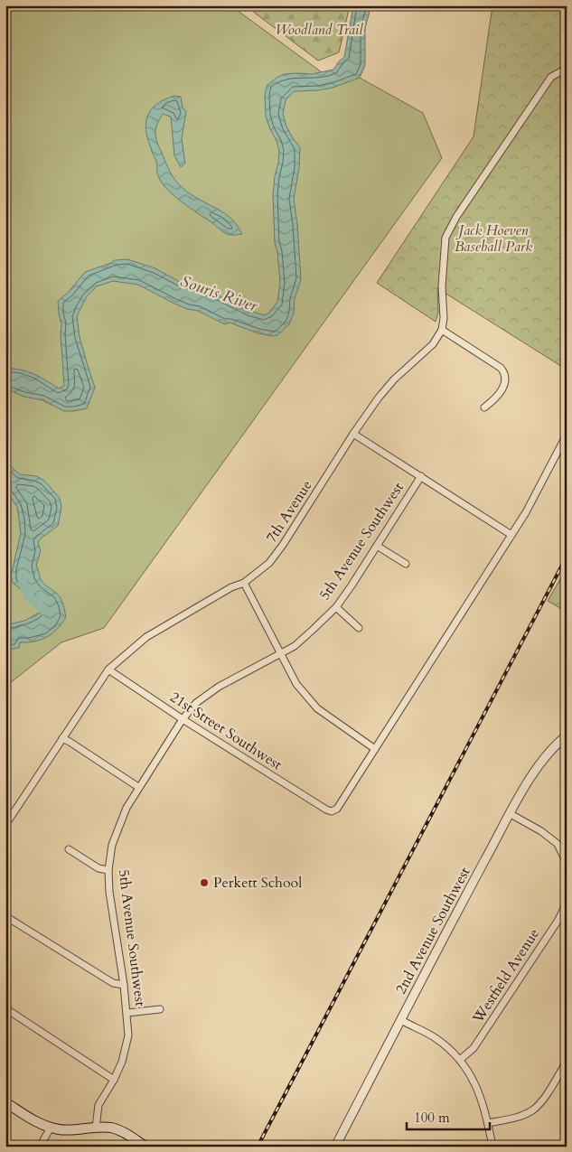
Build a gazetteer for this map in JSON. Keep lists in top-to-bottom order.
{
  "streets": {
    "street": [
      "7th Avenue",
      "5th Avenue Southwest",
      "21st Street Southwest",
      "2nd Avenue Southwest",
      "Westfield Avenue"
    ]
  },
  "crossings": [
    ["7th Avenue", "21st Street Southwest"],
    ["5th Avenue Southwest", "21st Street Southwest"]
  ],
  "water": ["Souris River"],
  "parks": ["Woodland Trail", "Jack Hoeven Baseball Park"],
  "places": ["Perkett School"],
  "scale_bar": "100 m"
}
